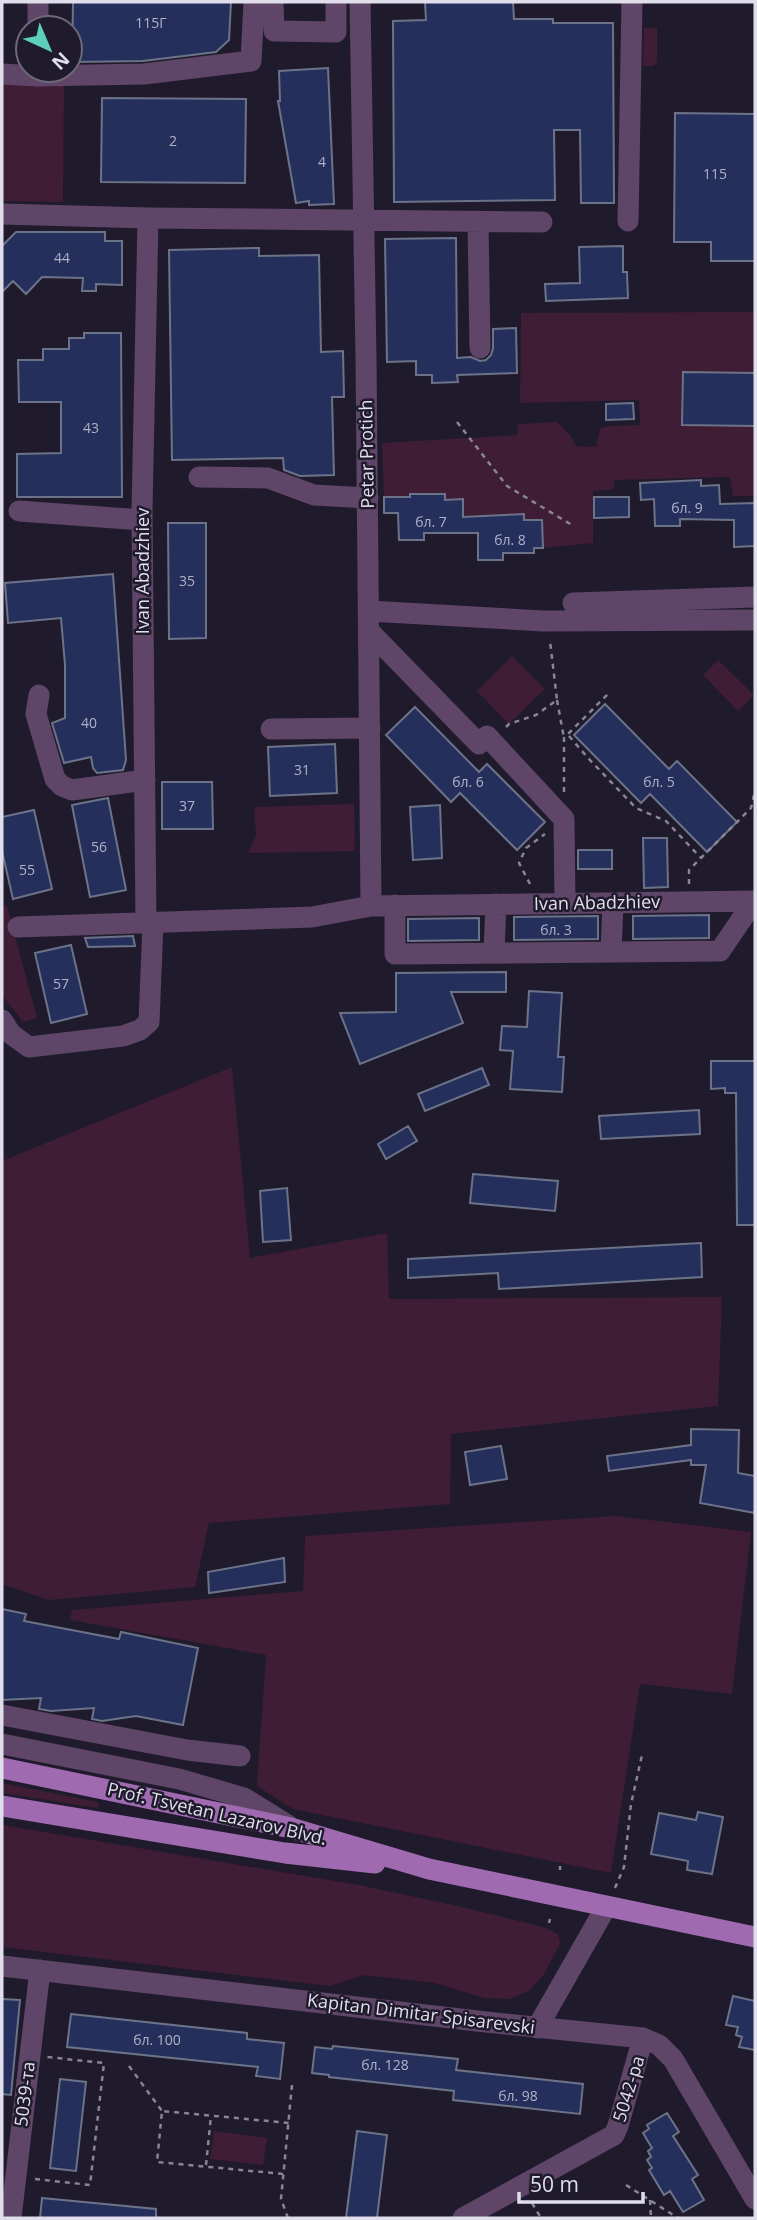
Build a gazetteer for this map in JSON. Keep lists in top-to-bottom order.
{
  "streets": {
    "main road": ["Prof. Tsvetan Lazarov Blvd."],
    "street": [
      "Petar Protich",
      "Ivan Abadzhiev",
      "Kapitan Dimitar Spisarevski",
      "5042-ра",
      "5039-та"
    ]
  },
  "crossings": [
    ["Petar Protich", "Ivan Abadzhiev"],
    ["Kapitan Dimitar Spisarevski", "5042-ра"],
    ["Kapitan Dimitar Spisarevski", "5039-та"]
  ],
  "house_numbers": [
    "115Г",
    "2",
    "4",
    "115",
    "44",
    "43",
    "бл. 9",
    "бл. 7",
    "бл. 8",
    "35",
    "40",
    "31",
    "бл. 6",
    "бл. 5",
    "37",
    "56",
    "55",
    "бл. 3",
    "57",
    "бл. 100",
    "бл. 128",
    "бл. 98"
  ],
  "scale_bar": "50 m",
  "north": "bottom right"
}
